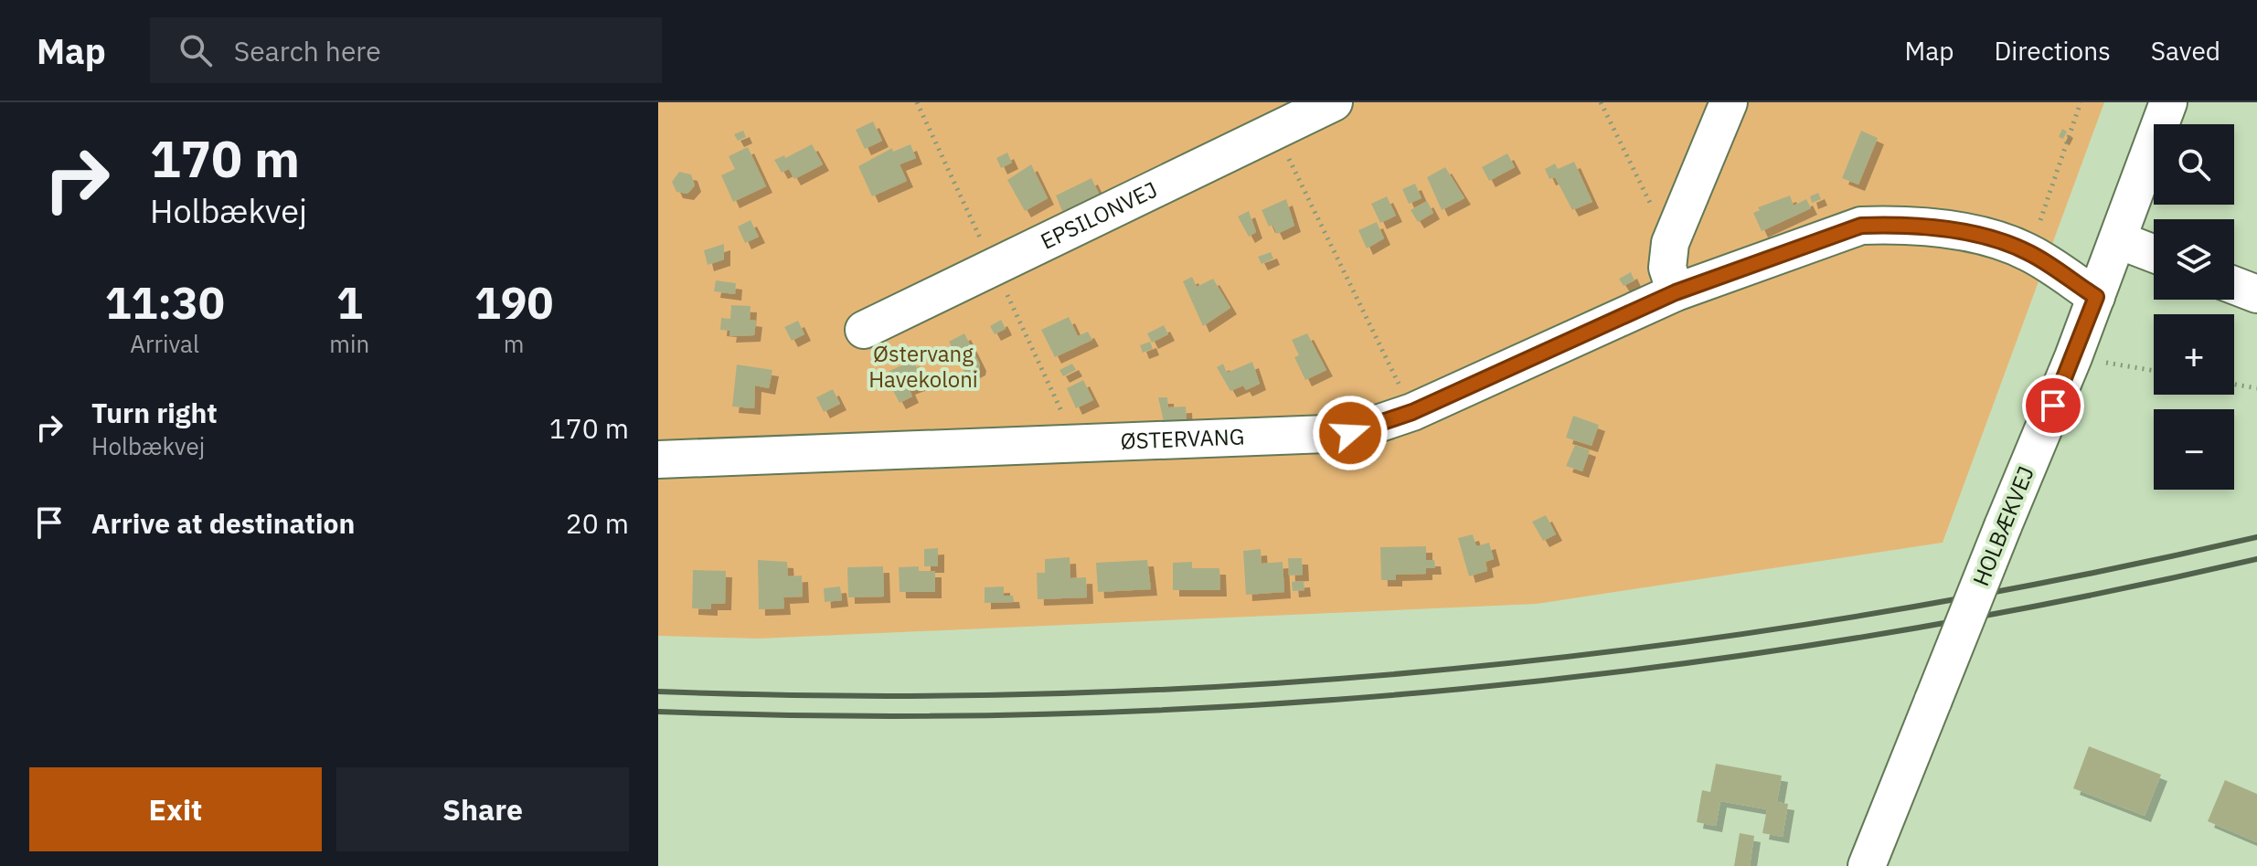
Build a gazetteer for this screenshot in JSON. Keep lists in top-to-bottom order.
{
  "streets": {
    "street": ["EPSILONVEJ", "ØSTERVANG", "HOLBÆKVEJ"]
  },
  "crossings": [
    ["ØSTERVANG", "HOLBÆKVEJ"]
  ],
  "parks": ["Østervang Havekoloni"],
  "page": {
    "header": "Map",
    "search": "Search here",
    "nav": ["Map", "Directions", "Saved"],
    "turn": ["170 m", "Holbækvej"],
    "map_buttons": ["+", "−"],
    "eta": [
      "11:30",
      "Arrival",
      "1",
      "min",
      "190",
      "m"
    ],
    "list": [
      {
        "name": "Turn right",
        "note": "Holbækvej",
        "value": "170 m"
      },
      {
        "name": "Arrive at destination",
        "value": "20 m"
      }
    ],
    "buttons": ["Exit", "Share"]
  }
}
